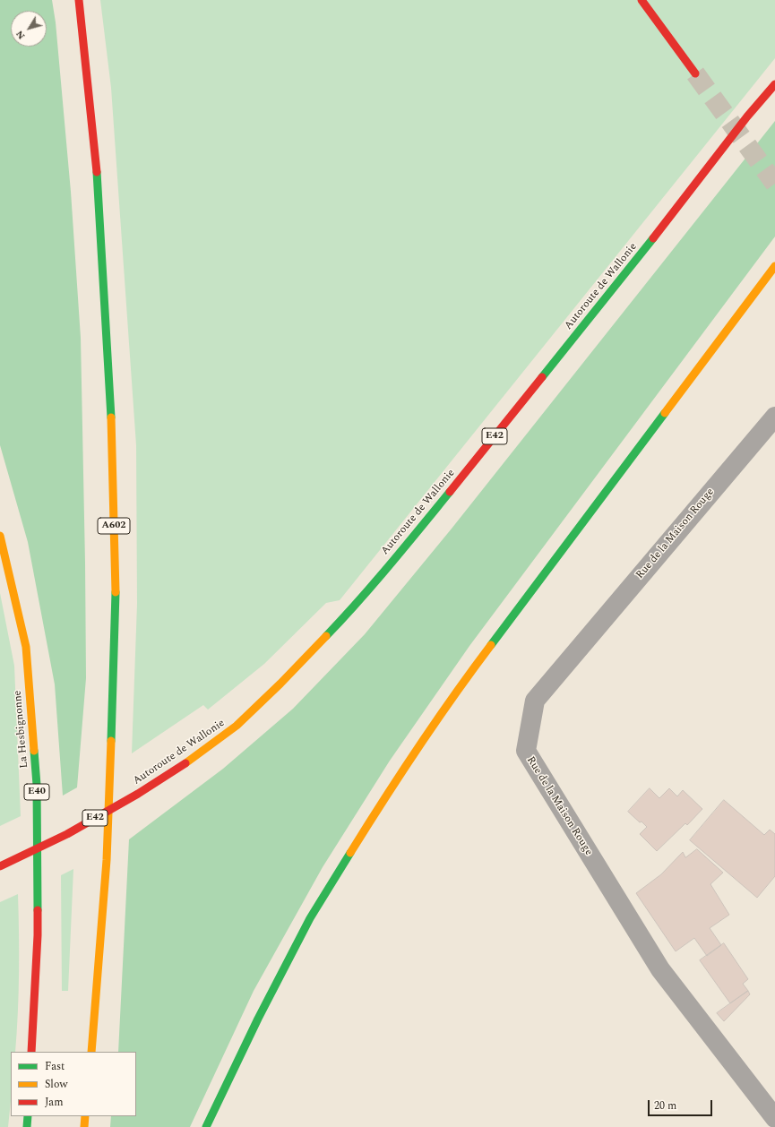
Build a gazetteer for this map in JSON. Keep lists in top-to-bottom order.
{
  "streets": {
    "main road": [
      "Autoroute de Wallonie",
      "E42",
      "A602",
      "La Hesbignonne",
      "E40"
    ],
    "street": ["Rue de la Maison Rouge"]
  },
  "legend": ["Fast", "Slow", "Jam"],
  "scale_bar": "20 m",
  "north": "bottom left"
}
